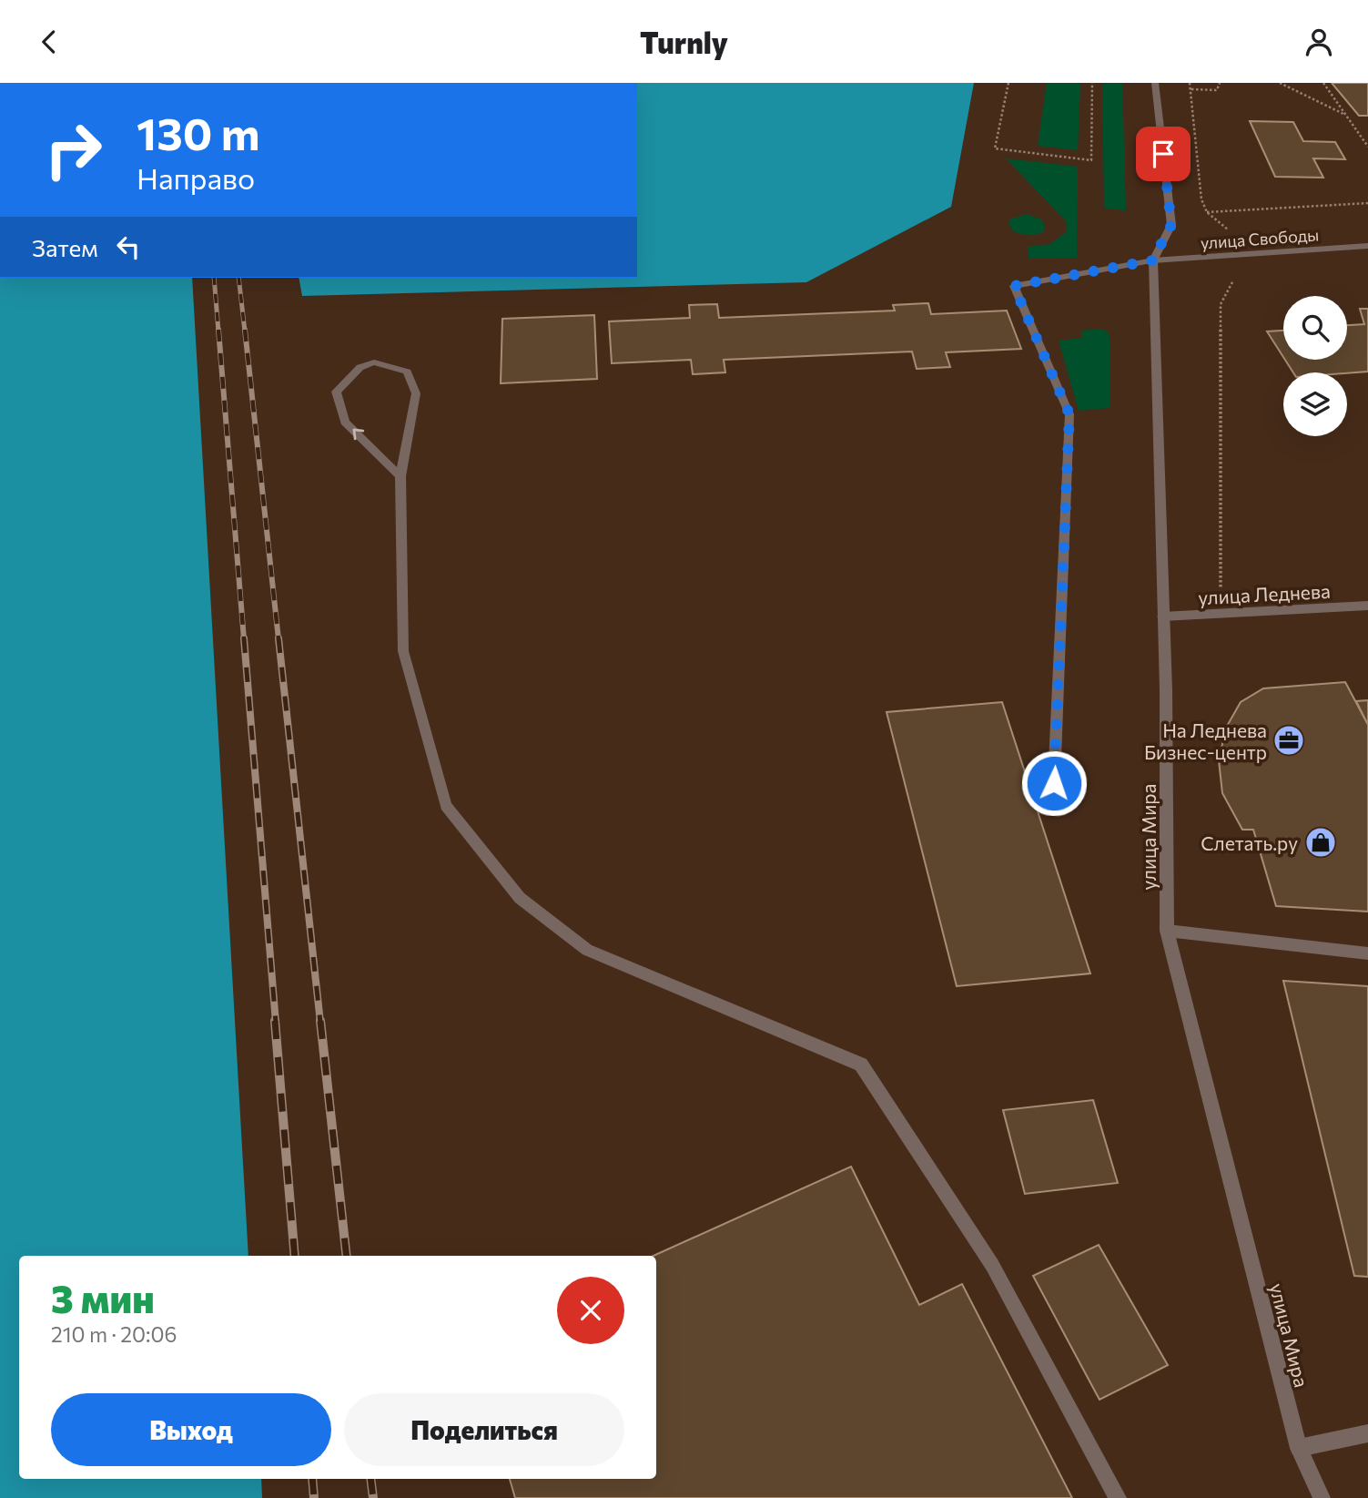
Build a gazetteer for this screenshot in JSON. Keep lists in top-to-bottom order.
{
  "streets": {
    "street": ["улица Свободы", "улица Леднева", "улица Мира"]
  },
  "crossings": [
    ["улица Свободы", "улица Мира"],
    ["улица Леднева", "улица Мира"]
  ],
  "places": {
    "office": ["На Леднева Бизнес-центр"],
    "shop": ["Слетать.ру"]
  },
  "page": {
    "header": "Turnly",
    "turn": ["130 m", "Направо"],
    "then": "Затем",
    "heading": ["3 мин", "210 m · 20:06"],
    "buttons": ["Выход", "Поделиться"]
  }
}
